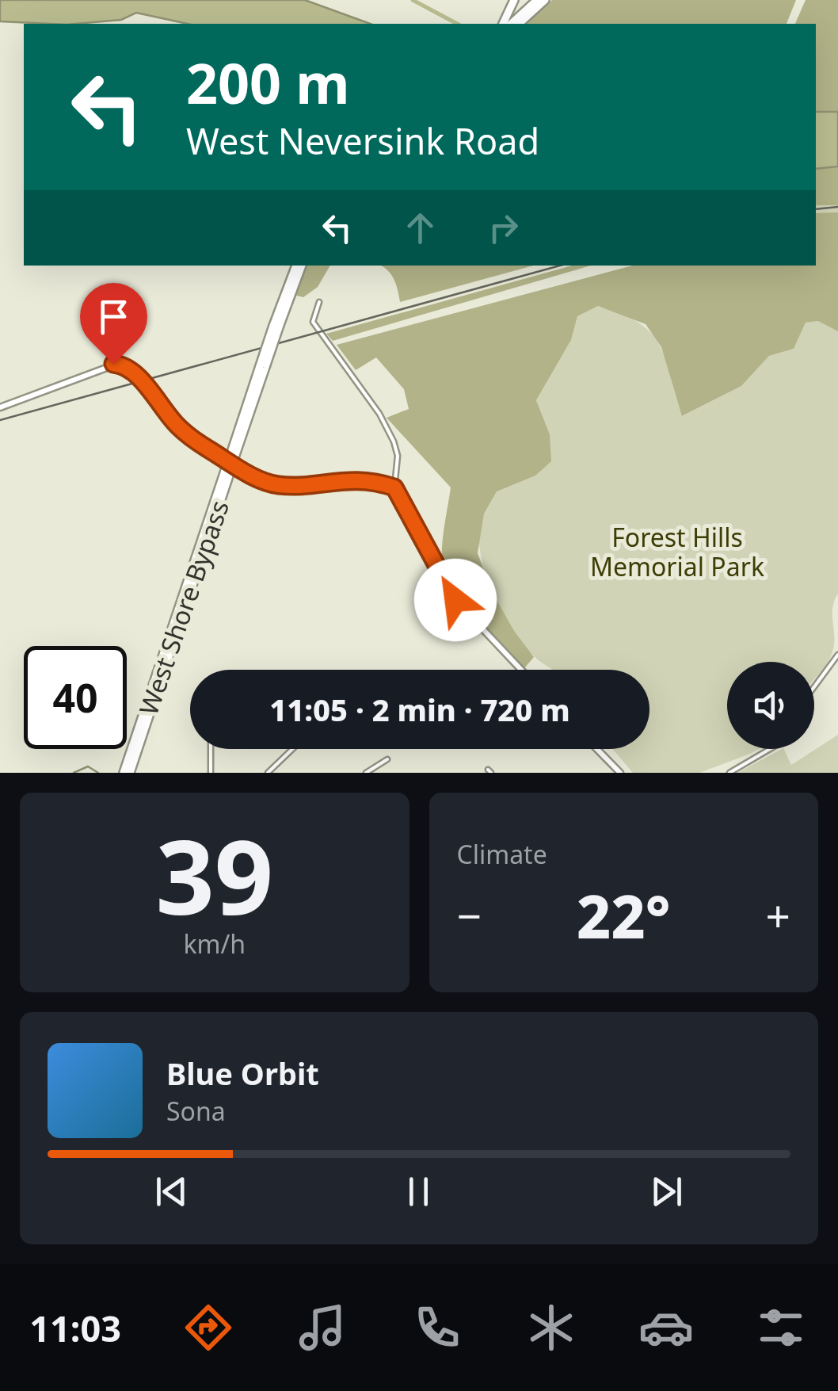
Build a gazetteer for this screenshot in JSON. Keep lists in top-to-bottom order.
{
  "streets": {
    "highway": ["West Shore Bypass"]
  },
  "parks": ["Forest Hills Memorial Park"],
  "page": {
    "turn": ["200 m", "West Neversink Road"],
    "limit": "40",
    "trip": "11:05 · 2 min · 720 m",
    "tile": [
      ["39", "km/h"],
      "Climate"
    ],
    "heat": ["−", "22°", "+"],
    "song": ["Blue Orbit", "Sona"],
    "tabs": "11:03"
  }
}
